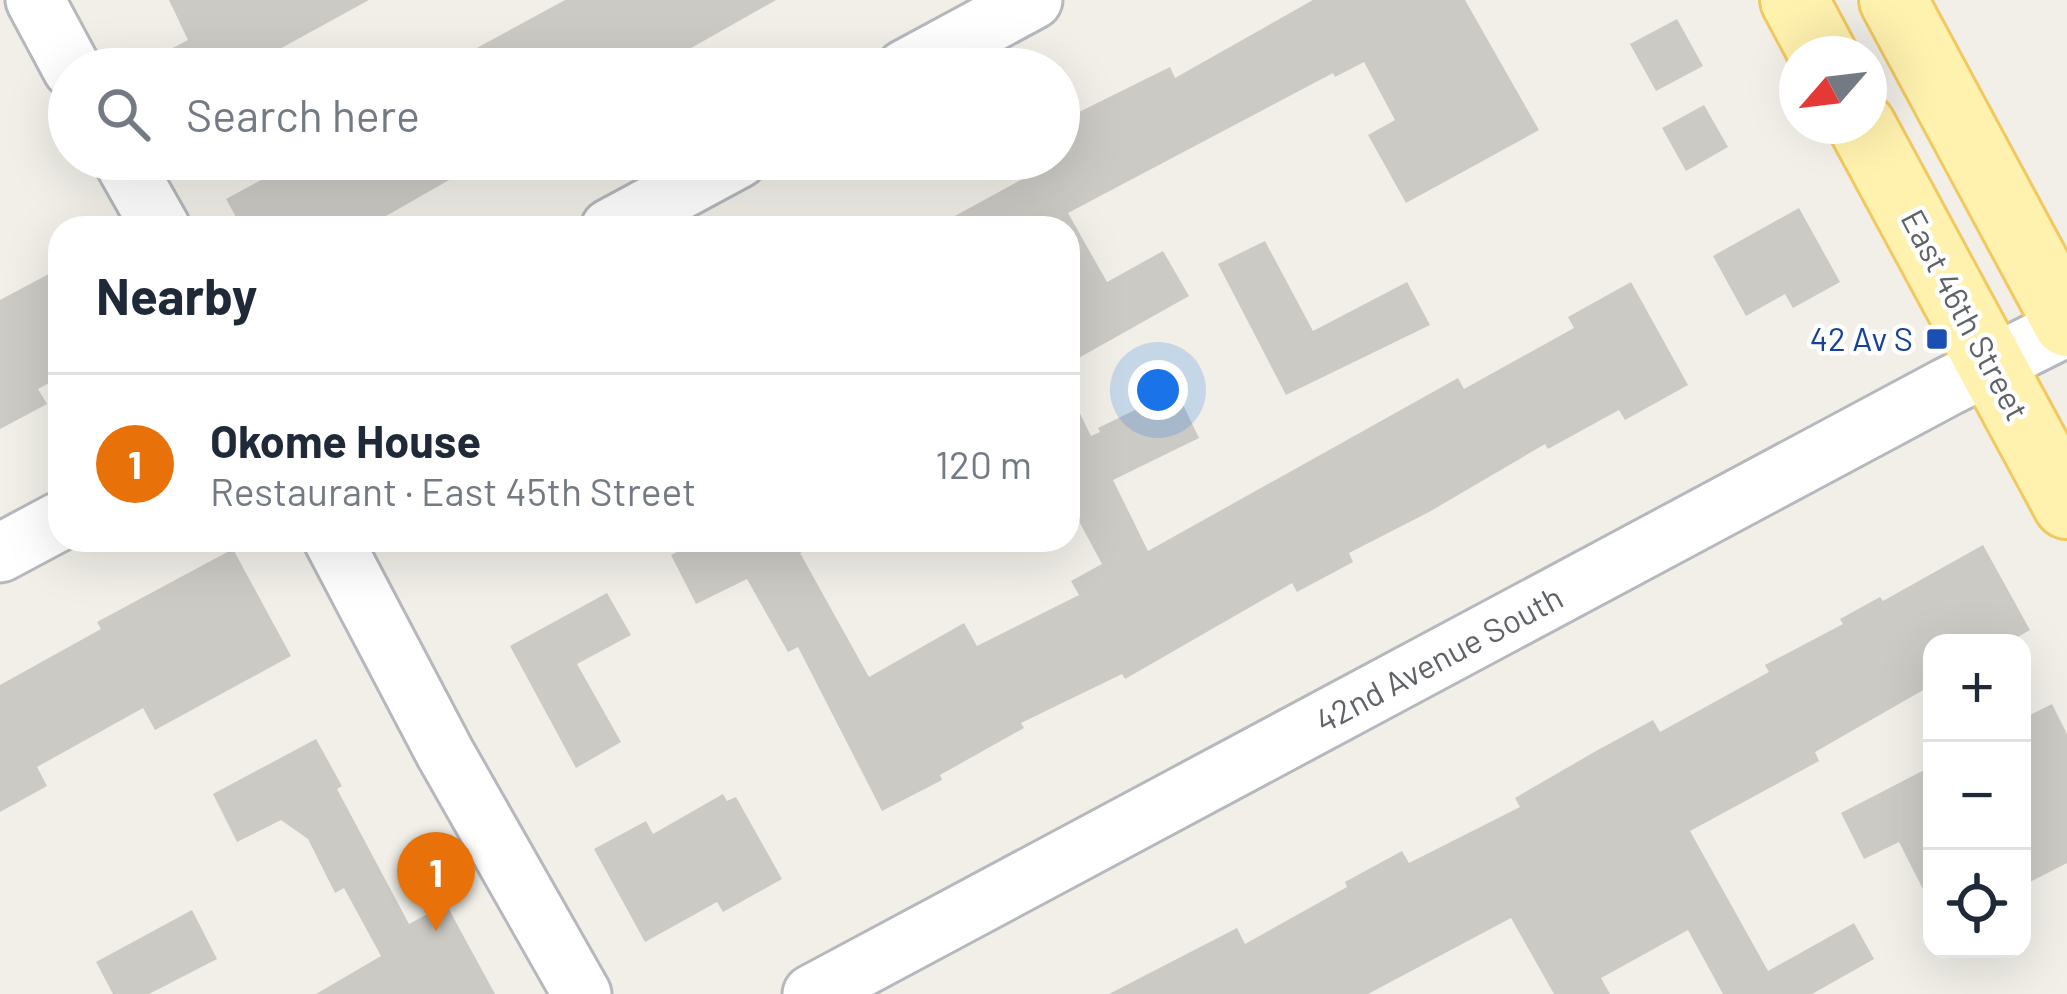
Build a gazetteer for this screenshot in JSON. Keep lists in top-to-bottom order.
{
  "streets": {
    "main road": ["East 46th Street"],
    "street": ["42nd Avenue South"]
  },
  "crossings": [
    ["East 46th Street", "42nd Avenue South"]
  ],
  "places": {
    "transit": ["42 Av S"]
  },
  "north": "bottom left",
  "page": {
    "search": "Search here",
    "heading": "Nearby",
    "list": [
      {
        "mark": "1",
        "name": "Okome House",
        "note": "Restaurant · East 45th Street",
        "value": "120 m"
      }
    ],
    "map_buttons": ["+", "−"],
    "pins": "1"
  }
}
